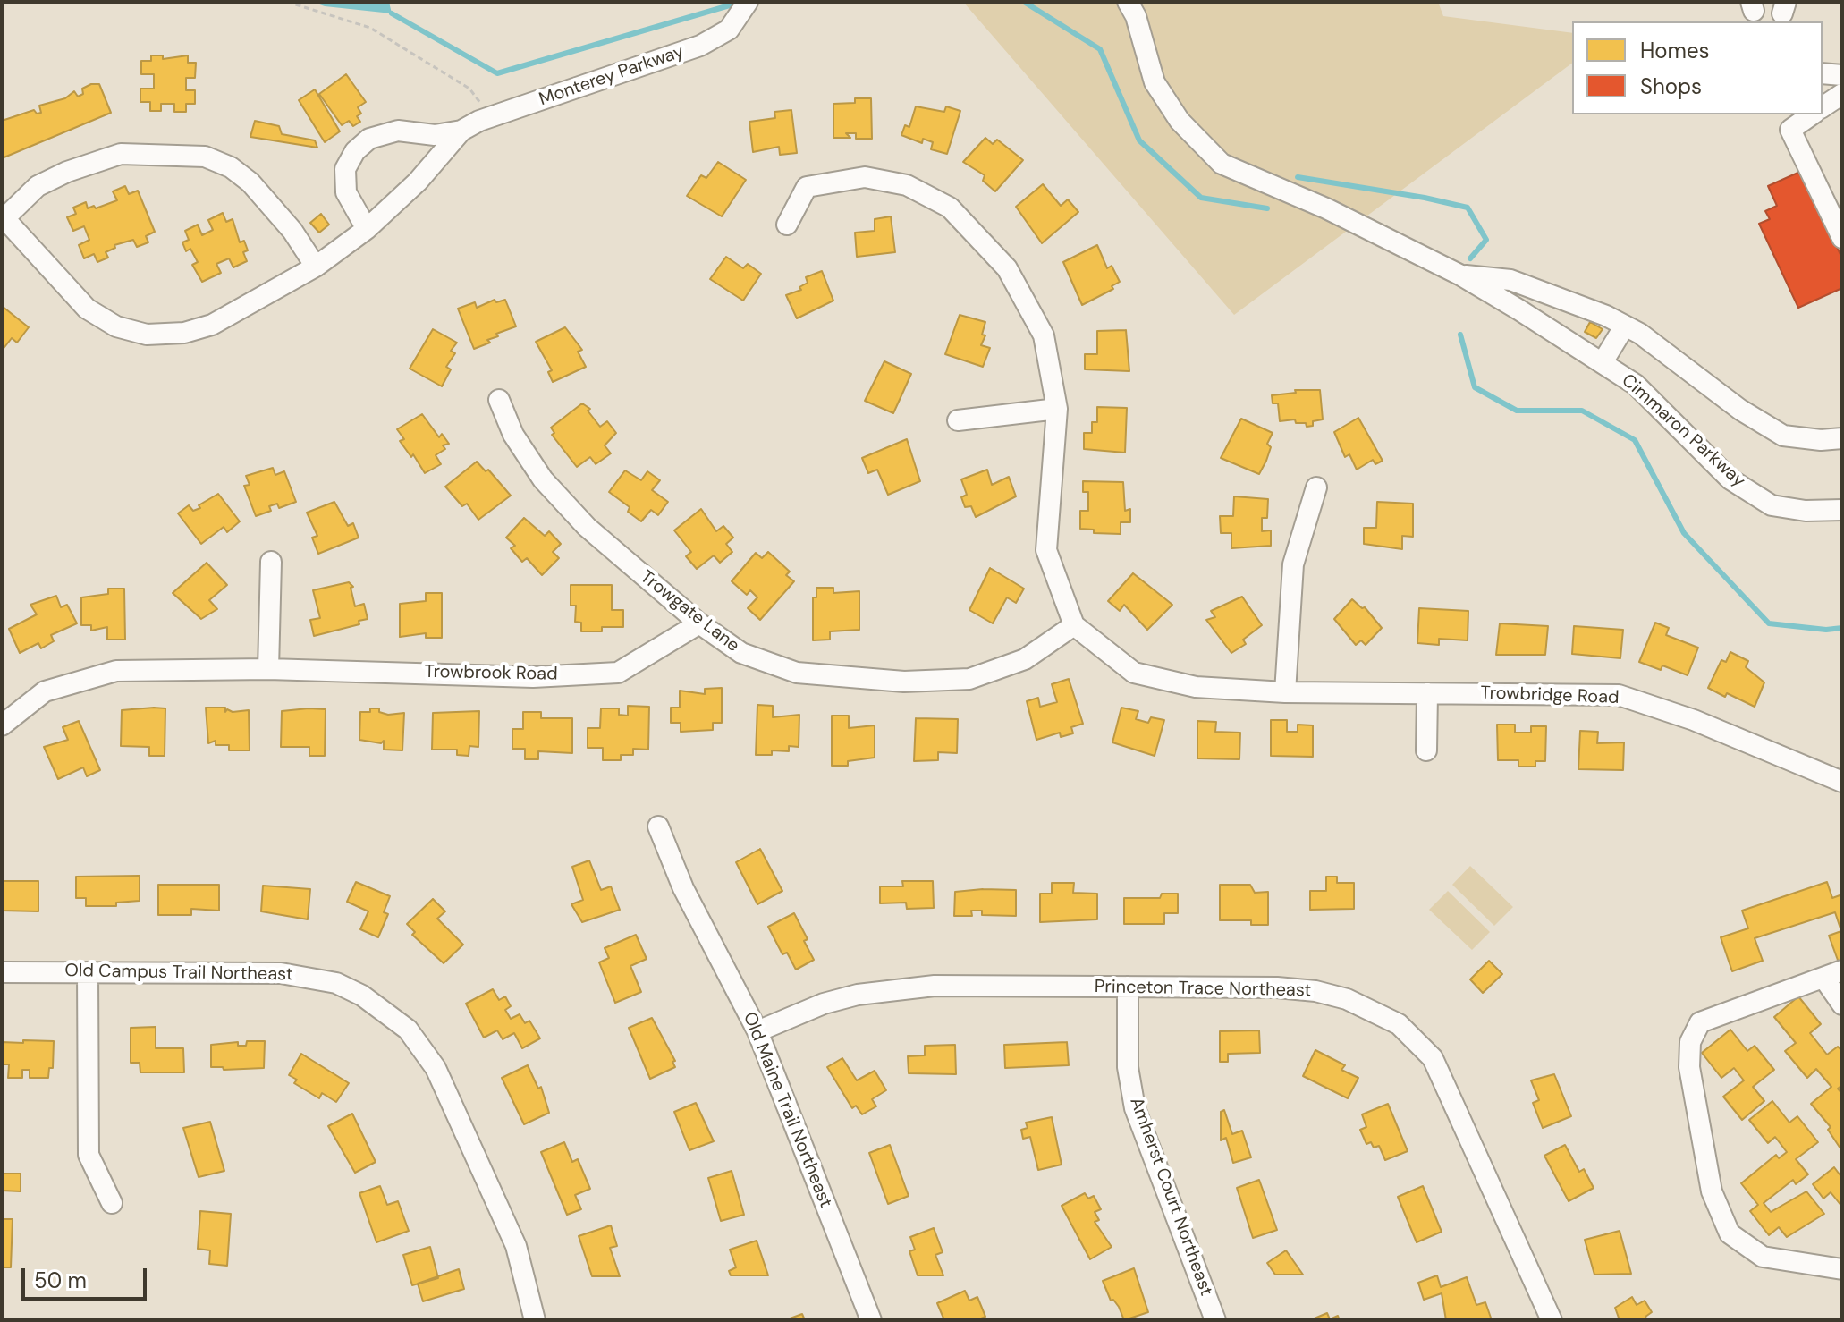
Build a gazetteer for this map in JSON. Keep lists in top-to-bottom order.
{
  "streets": {
    "street": [
      "Monterey Parkway",
      "Cimmaron Parkway",
      "Trowgate Lane",
      "Trowbrook Road",
      "Trowbridge Road",
      "Old Campus Trail Northeast",
      "Princeton Trace Northeast",
      "Old Maine Trail Northeast",
      "Amherst Court Northeast"
    ]
  },
  "crossings": [
    ["Trowgate Lane", "Trowbrook Road"],
    ["Trowgate Lane", "Trowbridge Road"],
    ["Princeton Trace Northeast", "Old Maine Trail Northeast"],
    ["Princeton Trace Northeast", "Amherst Court Northeast"]
  ],
  "legend": ["Homes", "Shops"],
  "scale_bar": "50 m"
}
